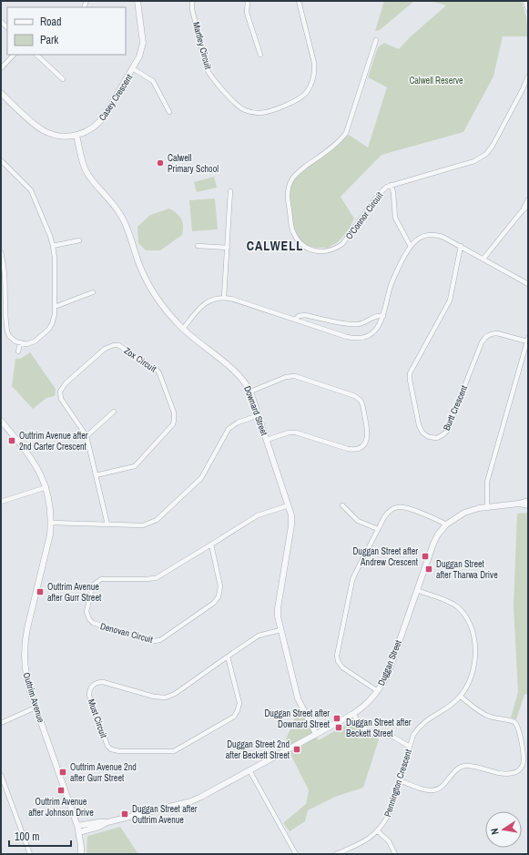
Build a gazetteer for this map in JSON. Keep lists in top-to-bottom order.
{
  "streets": {
    "street": [
      "Martley Circuit",
      "Casey Crescent",
      "O'Connor Circuit",
      "Zox Circuit",
      "Burtt Crescent",
      "Downard Street",
      "Denovan Circuit",
      "Duggan Street",
      "Outtrim Avenue",
      "Must Circuit",
      "Pennington Crescent"
    ]
  },
  "crossings": [
    ["Casey Crescent", "Downard Street"],
    ["Downard Street", "Denovan Circuit"],
    ["Downard Street", "Duggan Street"],
    ["Downard Street", "Must Circuit"],
    ["Duggan Street", "Outtrim Avenue"],
    ["Duggan Street", "Pennington Crescent"]
  ],
  "districts": ["CALWELL"],
  "parks": ["Calwell Reserve"],
  "places": {
    "other": ["Calwell Primary School"],
    "transit": [
      "Outtrim Avenue after 2nd Carter Crescent",
      "Duggan Street after Andrew Crescent",
      "Duggan Street after Tharwa Drive",
      "Outtrim Avenue after Gurr Street",
      "Duggan Street after Downard Street",
      "Duggan Street after Beckett Street",
      "Duggan Street 2nd after Beckett Street",
      "Outtrim Avenue 2nd after Gurr Street",
      "Outtrim Avenue after Johnson Drive",
      "Duggan Street after Outtrim Avenue"
    ]
  },
  "legend": ["Road", "Park"],
  "scale_bar": "100 m",
  "north": "left"
}
